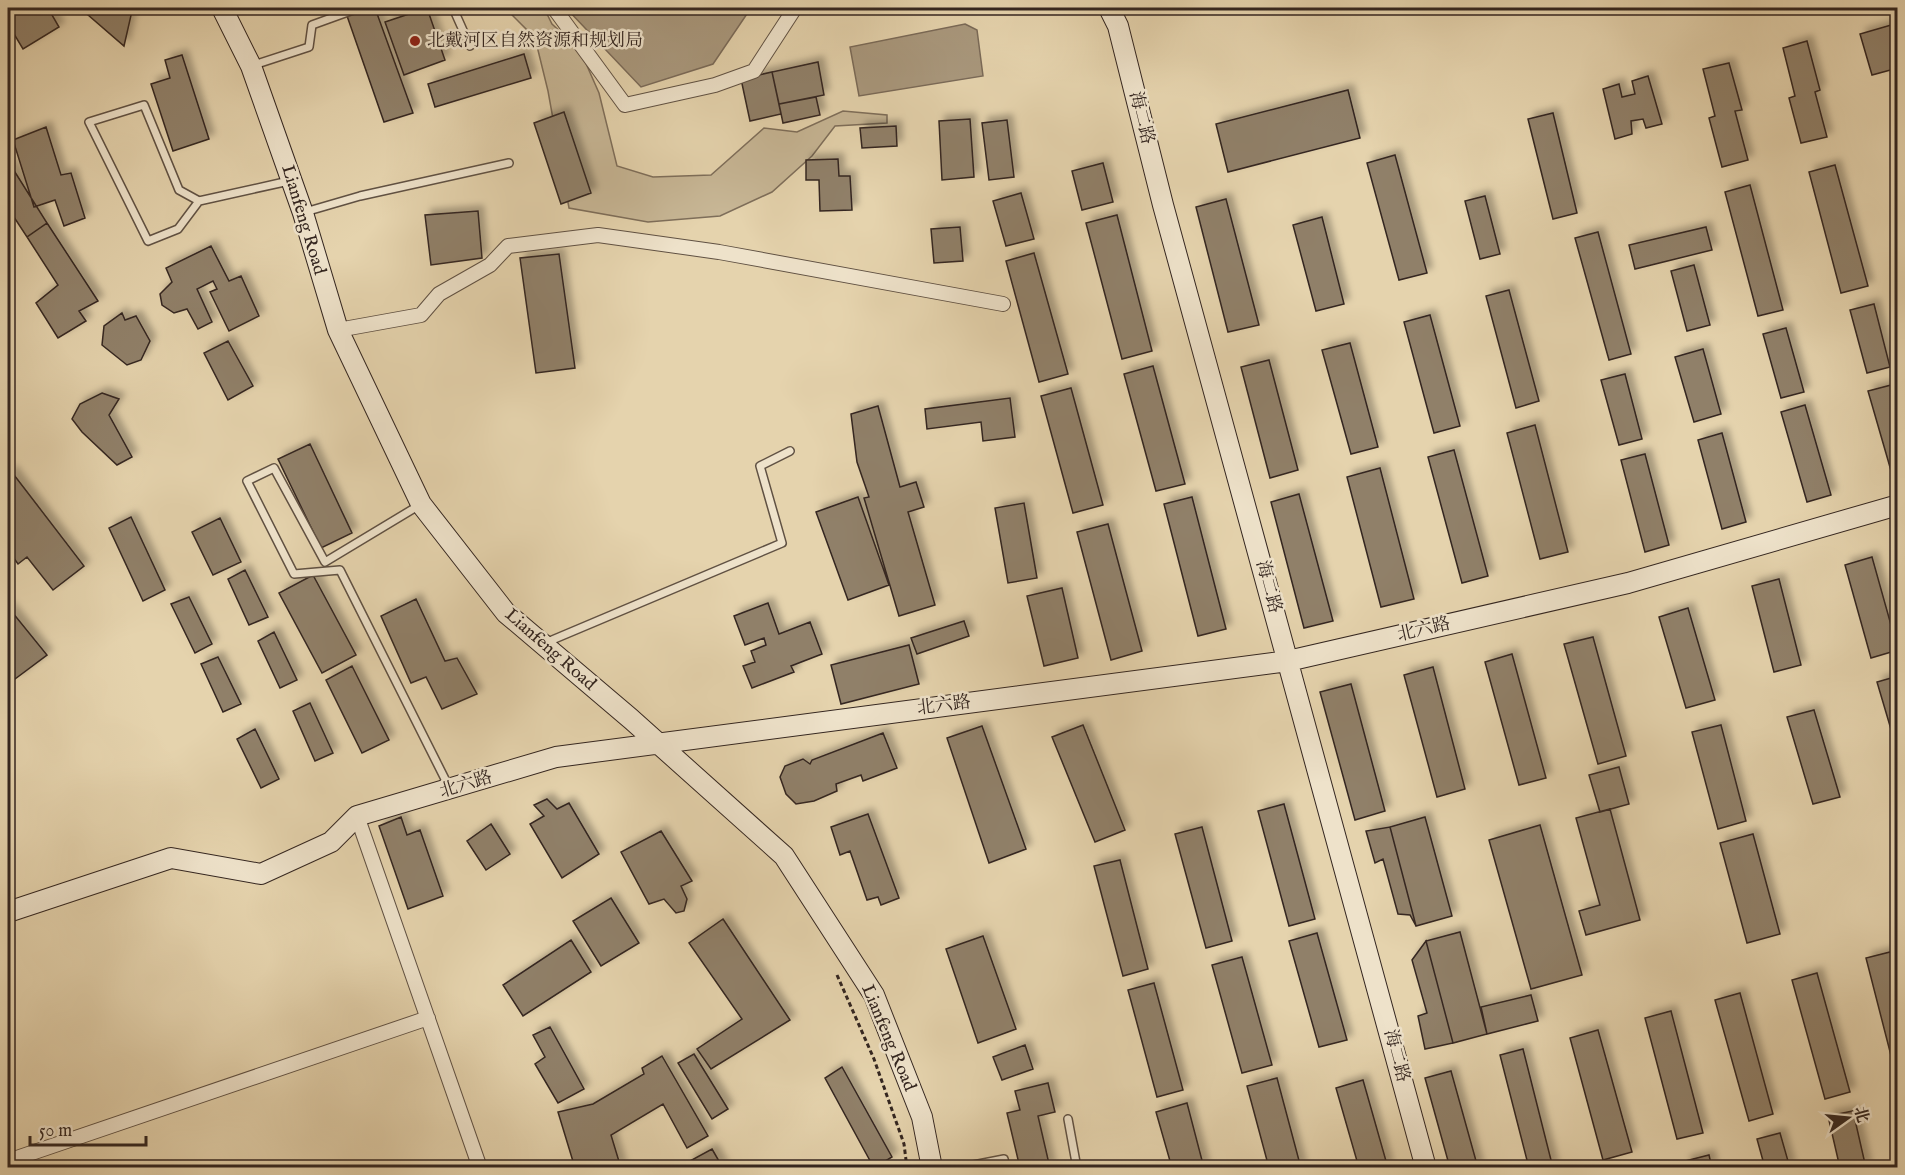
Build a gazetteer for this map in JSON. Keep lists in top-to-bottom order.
{
  "streets": {
    "street": ["海二路", "Lianfeng Road", "北六路"]
  },
  "crossings": [
    ["海二路", "北六路"],
    ["Lianfeng Road", "北六路"]
  ],
  "places": ["北戴河区自然资源和规划局"],
  "scale_bar": "50 m",
  "north": "right"
}
